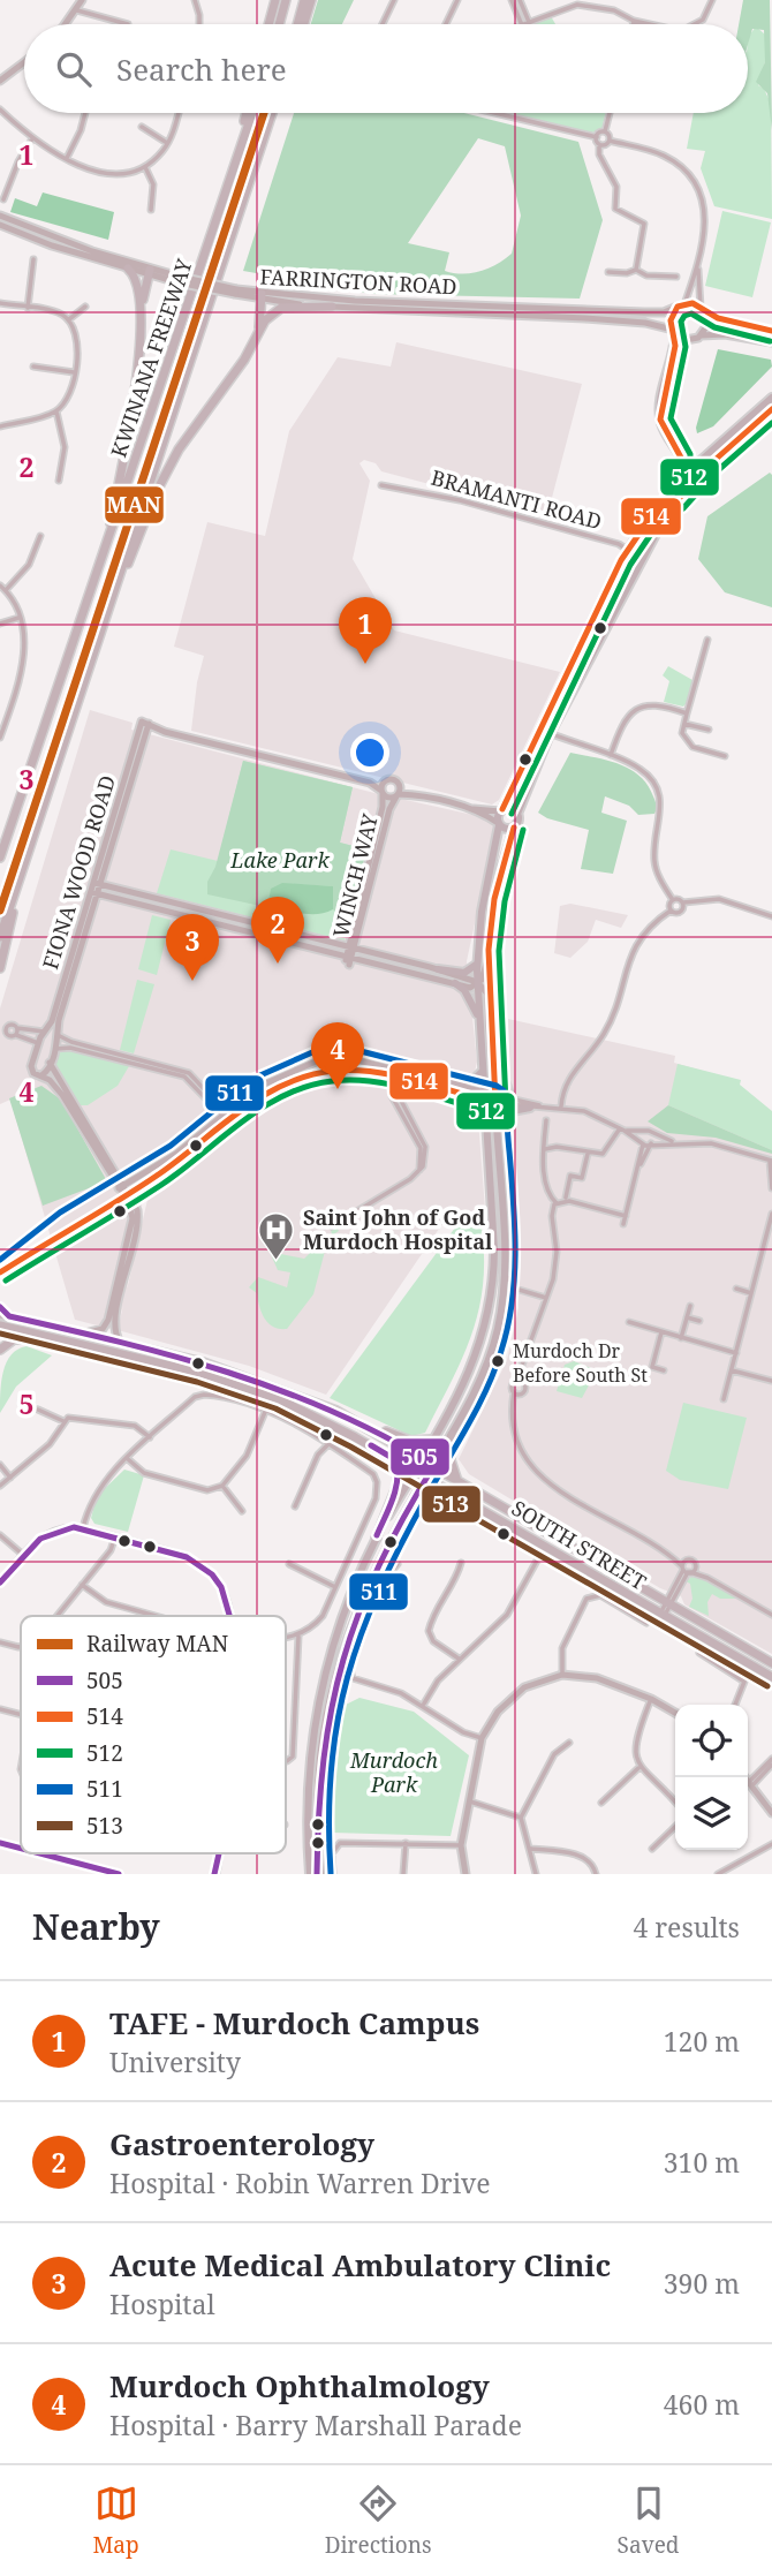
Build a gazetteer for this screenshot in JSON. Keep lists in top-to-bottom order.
{
  "streets": {
    "highway": ["KWINANA FREEWAY", "SOUTH STREET"],
    "street": [
      "FARRINGTON ROAD",
      "BRAMANTI ROAD",
      "FIONA WOOD ROAD",
      "WINCH WAY"
    ]
  },
  "parks": ["Lake Park", "Murdoch Park"],
  "places": {
    "hospital": ["Saint John of God Murdoch Hospital"],
    "other": ["Murdoch Dr Before South St"]
  },
  "lines": [
    "rail line MAN",
    "transit line 514",
    "transit line 512",
    "transit line 511",
    "transit line 505",
    "transit line 513"
  ],
  "legend": [
    "Railway MAN",
    "505",
    "514",
    "512",
    "511",
    "513"
  ],
  "page": {
    "search": "Search here",
    "pins": [
      "1",
      "2",
      "3",
      "4"
    ],
    "heading": ["Nearby", "4 results"],
    "list": [
      {
        "mark": "1",
        "name": "TAFE - Murdoch Campus",
        "note": "University",
        "value": "120 m"
      },
      {
        "mark": "2",
        "name": "Gastroenterology",
        "note": "Hospital · Robin Warren Drive",
        "value": "310 m"
      },
      {
        "mark": "3",
        "name": "Acute Medical Ambulatory Clinic",
        "note": "Hospital",
        "value": "390 m"
      },
      {
        "mark": "4",
        "name": "Murdoch Ophthalmology",
        "note": "Hospital · Barry Marshall Parade",
        "value": "460 m"
      }
    ],
    "nav": ["Map", "Directions", "Saved"]
  },
  "grid": {
    "rows": [
      "1",
      "2",
      "3",
      "4",
      "5"
    ]
  }
}
